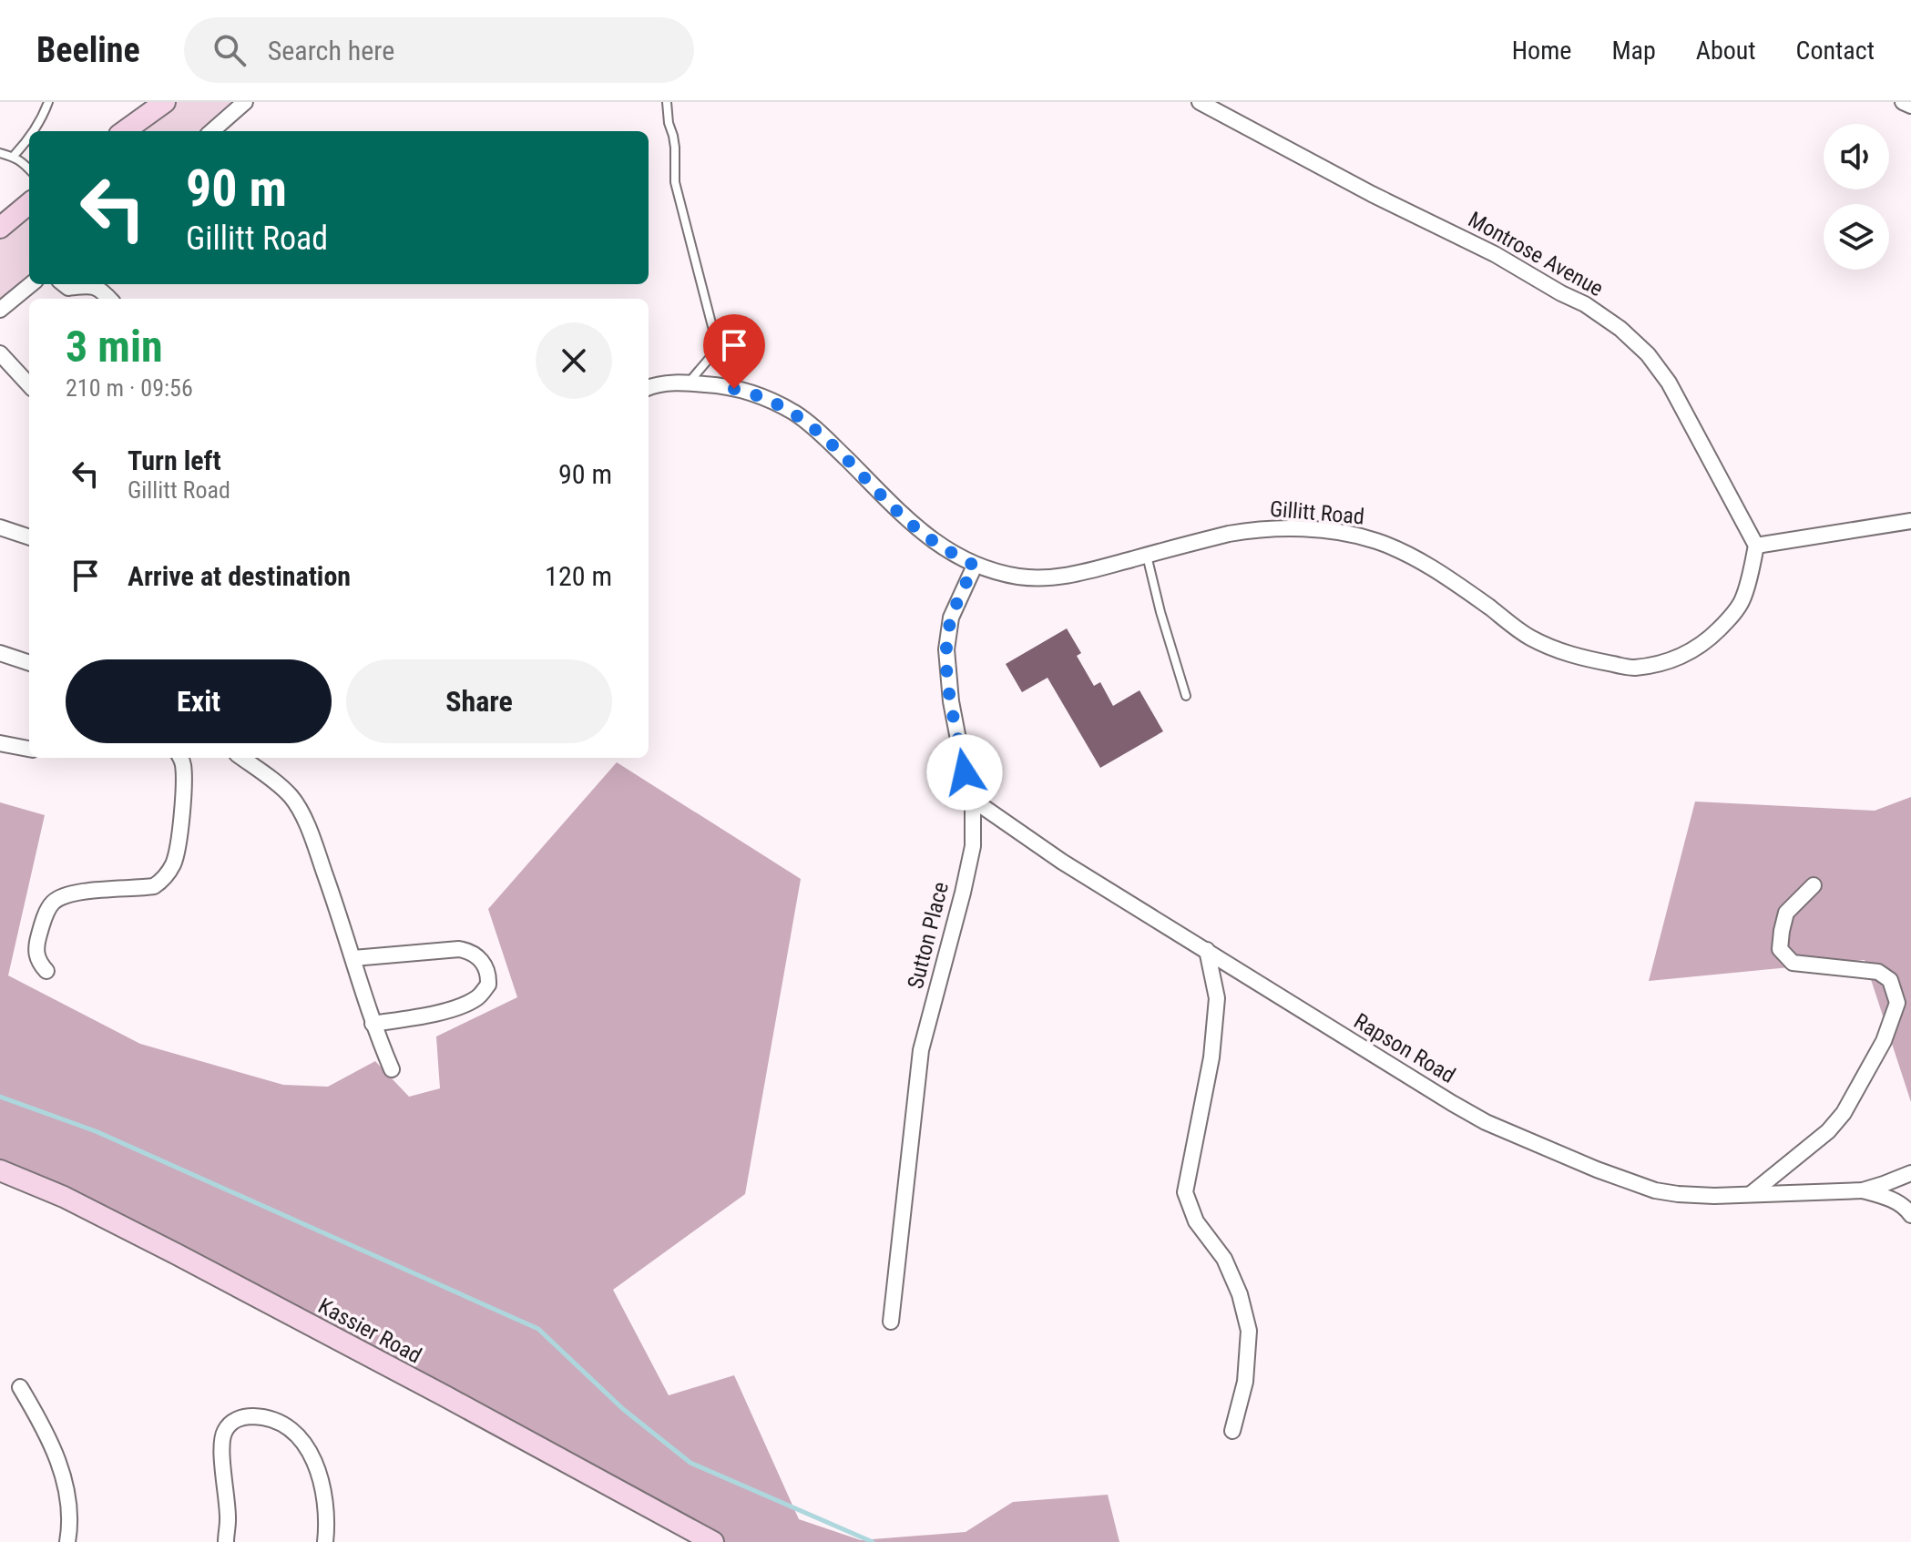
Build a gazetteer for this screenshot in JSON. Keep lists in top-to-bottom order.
{
  "streets": {
    "main road": ["Kassier Road"],
    "street": [
      "Montrose Avenue",
      "Gillitt Road",
      "Sutton Place",
      "Rapson Road"
    ]
  },
  "crossings": [
    ["Montrose Avenue", "Gillitt Road"],
    ["Gillitt Road", "Sutton Place"],
    ["Sutton Place", "Rapson Road"]
  ],
  "page": {
    "header": "Beeline",
    "search": "Search here",
    "nav": [
      "Home",
      "Map",
      "About",
      "Contact"
    ],
    "turn": ["90 m", "Gillitt Road"],
    "heading": ["3 min", "210 m · 09:56"],
    "list": [
      {
        "name": "Turn left",
        "note": "Gillitt Road",
        "value": "90 m"
      },
      {
        "name": "Arrive at destination",
        "value": "120 m"
      }
    ],
    "buttons": ["Exit", "Share"]
  }
}
